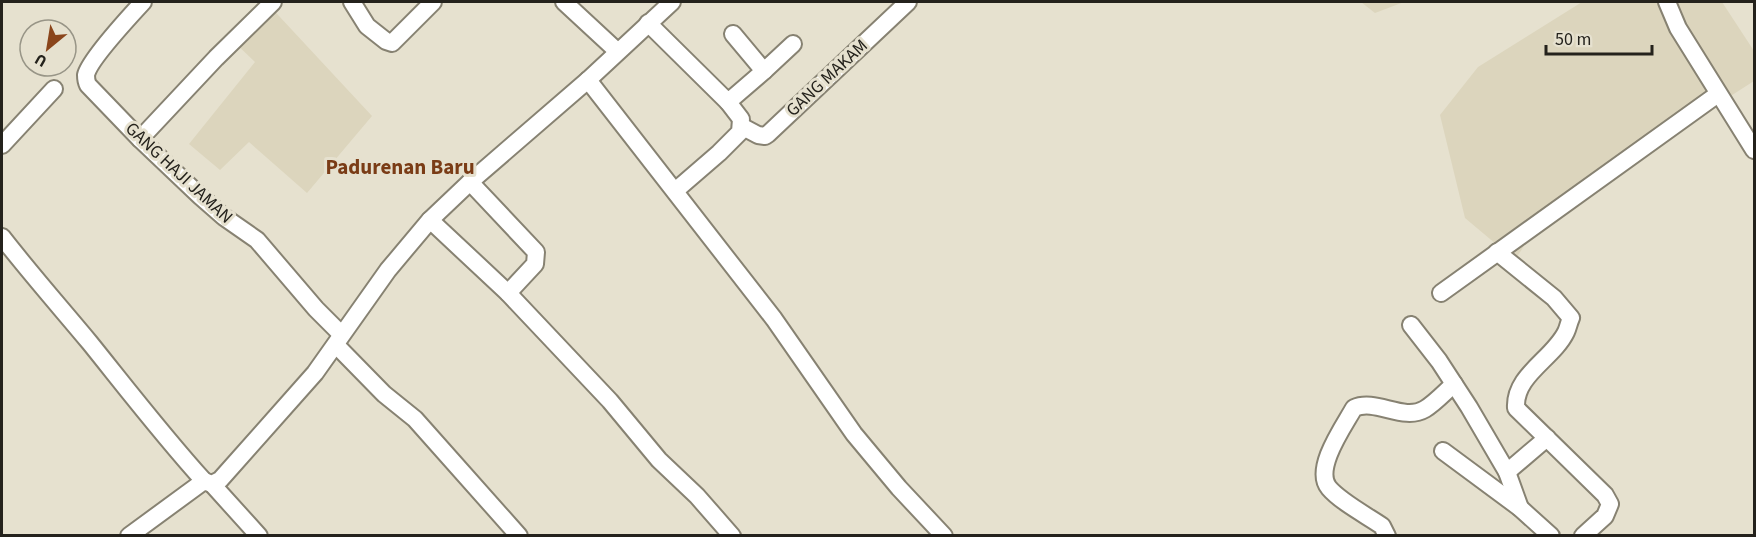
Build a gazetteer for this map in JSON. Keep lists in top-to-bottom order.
{
  "streets": {
    "street": ["GANG MAKAM", "GANG HAJI JAMAN"]
  },
  "districts": ["Padurenan Baru"],
  "scale_bar": "50 m",
  "north": "bottom left"
}
